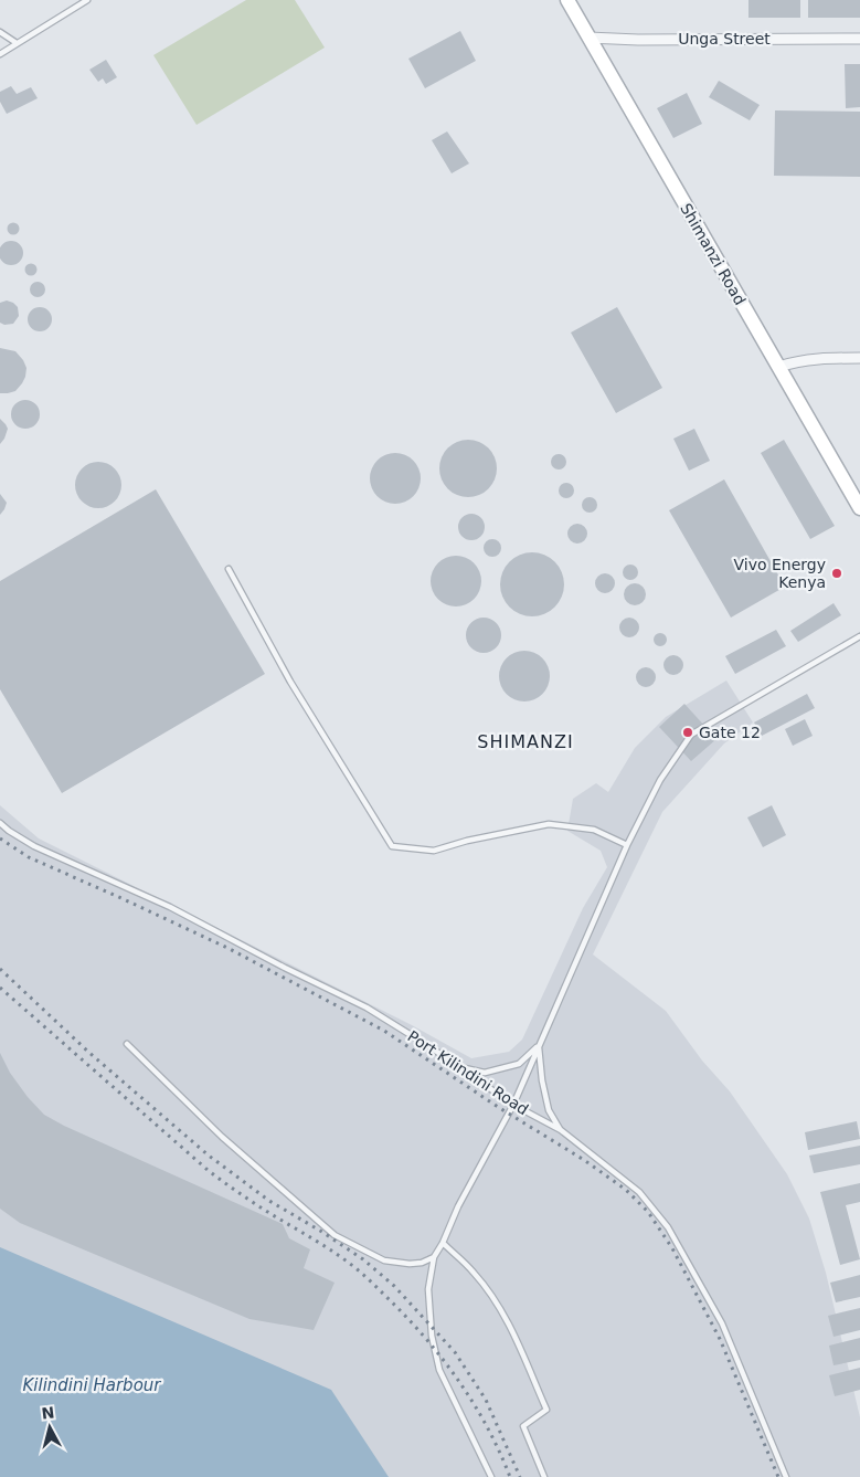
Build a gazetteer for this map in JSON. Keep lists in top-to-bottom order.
{
  "streets": {
    "main road": ["Shimanzi Road"],
    "street": ["Unga Street"],
    "lane": ["Port Kilindini Road"]
  },
  "crossings": [
    ["Unga Street", "Shimanzi Road"]
  ],
  "districts": ["SHIMANZI"],
  "water": ["Kilindini Harbour"],
  "places": ["Vivo Energy Kenya", "Gate 12"],
  "north": "top"
}
